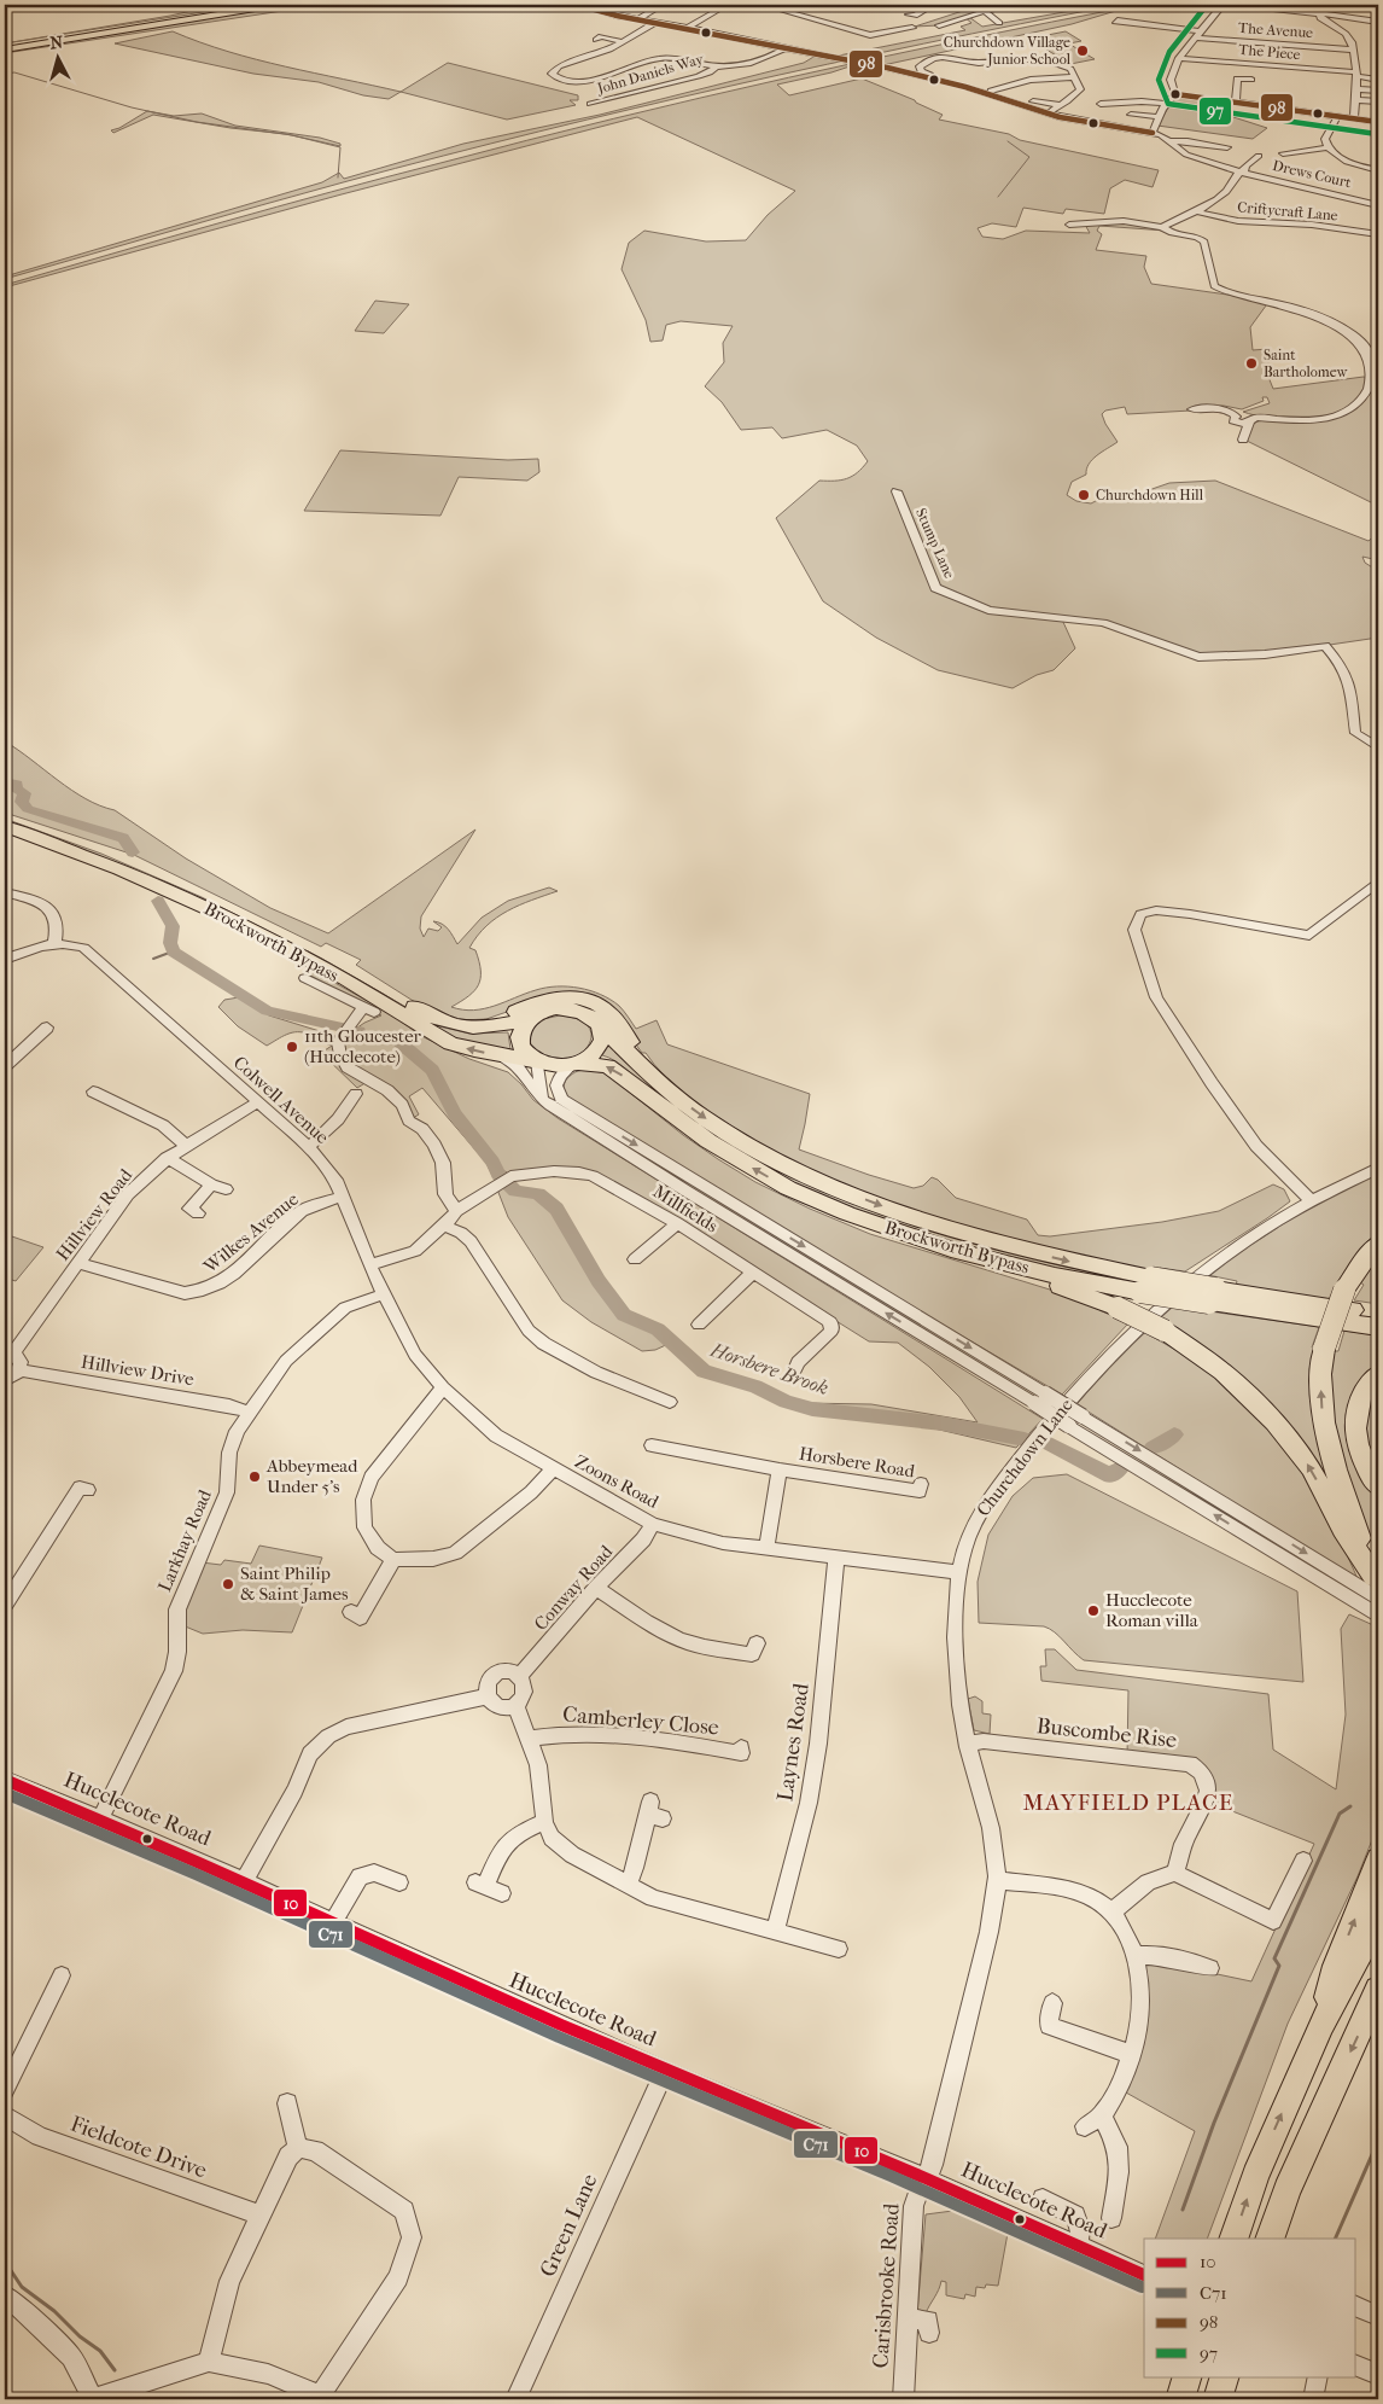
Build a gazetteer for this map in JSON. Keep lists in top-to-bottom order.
{
  "streets": {
    "highway": ["Brockworth Bypass"],
    "street": [
      "The Avenue",
      "The Piece",
      "John Daniels Way",
      "Drews Court",
      "Criftycraft Lane",
      "Stump Lane",
      "Colwell Avenue",
      "Millfields",
      "Hillview Road",
      "Wilkes Avenue",
      "Hillview Drive",
      "Churchdown Lane",
      "Horsbere Road",
      "Zoons Road",
      "Larkhay Road",
      "Conway Road",
      "Camberley Close",
      "Buscombe Rise",
      "Laynes Road",
      "Hucclecote Road",
      "Fieldcote Drive",
      "Green Lane",
      "Carisbrooke Road"
    ]
  },
  "crossings": [
    ["Colwell Avenue", "Hillview Road"],
    ["Colwell Avenue", "Wilkes Avenue"],
    ["Colwell Avenue", "Zoons Road"],
    ["Colwell Avenue", "Larkhay Road"],
    ["Hillview Road", "Wilkes Avenue"],
    ["Hillview Drive", "Larkhay Road"],
    ["Churchdown Lane", "Zoons Road"],
    ["Churchdown Lane", "Buscombe Rise"],
    ["Churchdown Lane", "Hucclecote Road"],
    ["Churchdown Lane", "Carisbrooke Road"],
    ["Horsbere Road", "Zoons Road"],
    ["Zoons Road", "Larkhay Road"],
    ["Zoons Road", "Conway Road"],
    ["Zoons Road", "Laynes Road"],
    ["Larkhay Road", "Hucclecote Road"],
    ["Hucclecote Road", "Green Lane"],
    ["Hucclecote Road", "Carisbrooke Road"]
  ],
  "districts": ["MAYFIELD PLACE"],
  "water": ["Horsbere Brook"],
  "places": [
    "Churchdown Village Junior School",
    "Saint Bartholomew",
    "Churchdown Hill",
    "11th Gloucester (Hucclecote)",
    "Abbeymead Under 5's",
    "Saint Philip & Saint James",
    "Hucclecote Roman villa"
  ],
  "lines": [
    "transit line 98",
    "transit line 97",
    "transit line 10",
    "transit line C71"
  ],
  "legend": [
    "10",
    "C71",
    "98",
    "97"
  ],
  "north": "top"
}
